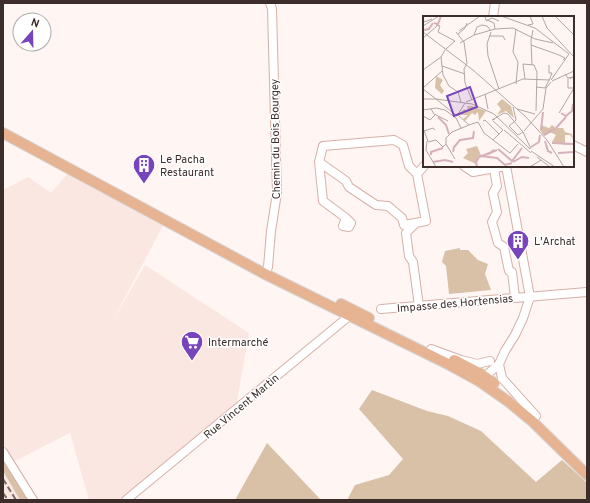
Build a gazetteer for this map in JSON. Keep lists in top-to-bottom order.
{
  "streets": {
    "street": ["Chemin du Bois Bourgey", "Impasse des Hortensias", "Rue Vincent Martin"]
  },
  "places": {
    "building": ["Le Pacha Restaurant", "L'Archat"],
    "supermarket": ["Intermarché"]
  },
  "north": "top"
}
